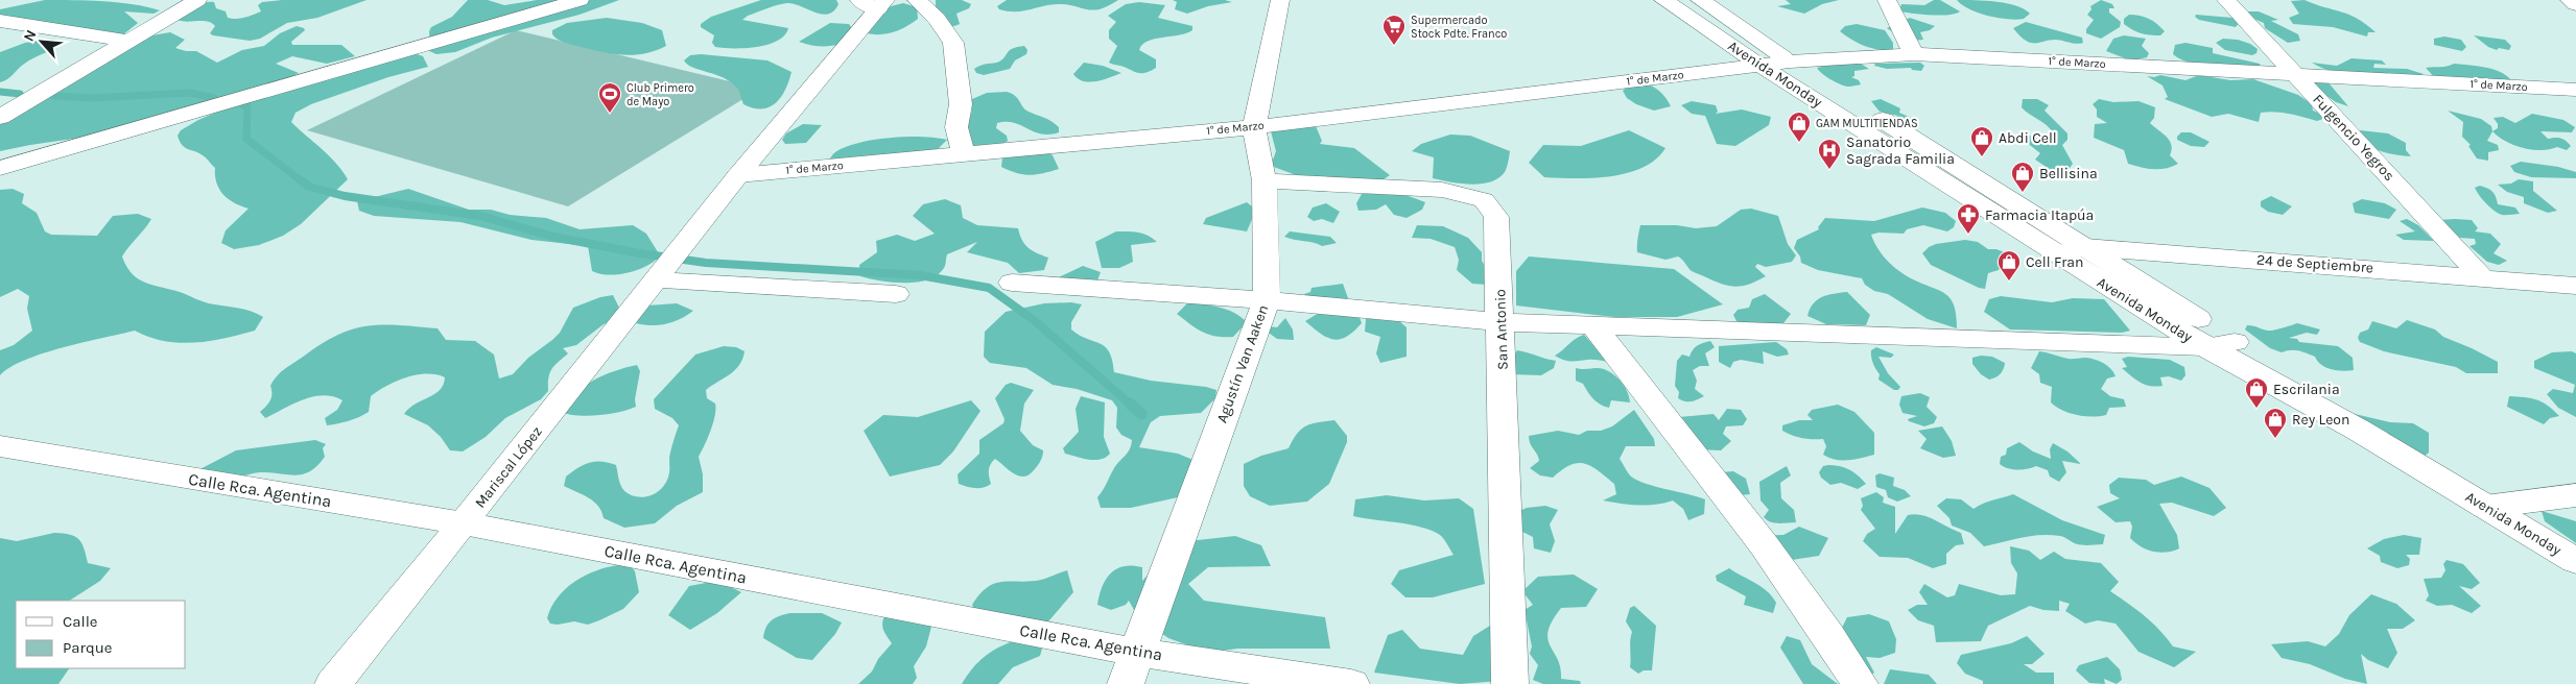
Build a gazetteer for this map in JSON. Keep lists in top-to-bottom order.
{
  "streets": {
    "street": [
      "1° de Marzo",
      "Avenida Monday",
      "Fulgencio Yegros",
      "24 de Septiembre",
      "San Antonio",
      "Agustín Van Aaken",
      "Mariscal López",
      "Calle Rca. Agentina"
    ]
  },
  "crossings": [
    ["1° de Marzo", "Avenida Monday"],
    ["1° de Marzo", "Fulgencio Yegros"],
    ["1° de Marzo", "Agustín Van Aaken"],
    ["1° de Marzo", "Mariscal López"],
    ["Avenida Monday", "24 de Septiembre"],
    ["Fulgencio Yegros", "24 de Septiembre"],
    ["San Antonio", "Agustín Van Aaken"],
    ["Agustín Van Aaken", "Calle Rca. Agentina"],
    ["Mariscal López", "Calle Rca. Agentina"]
  ],
  "places": {
    "supermarket": ["Supermercado Stock Pdte. Franco"],
    "sports": ["Club Primero de Mayo"],
    "shop": [
      "GAM MULTITIENDAS",
      "Abdi Cell",
      "Bellisina",
      "Cell Fran",
      "Escrilania",
      "Rey Leon"
    ],
    "hospital": ["Sanatorio Sagrada Familia"],
    "pharmacy": ["Farmacia Itapúa"]
  },
  "legend": ["Calle", "Parque"],
  "north": "top left"
}
